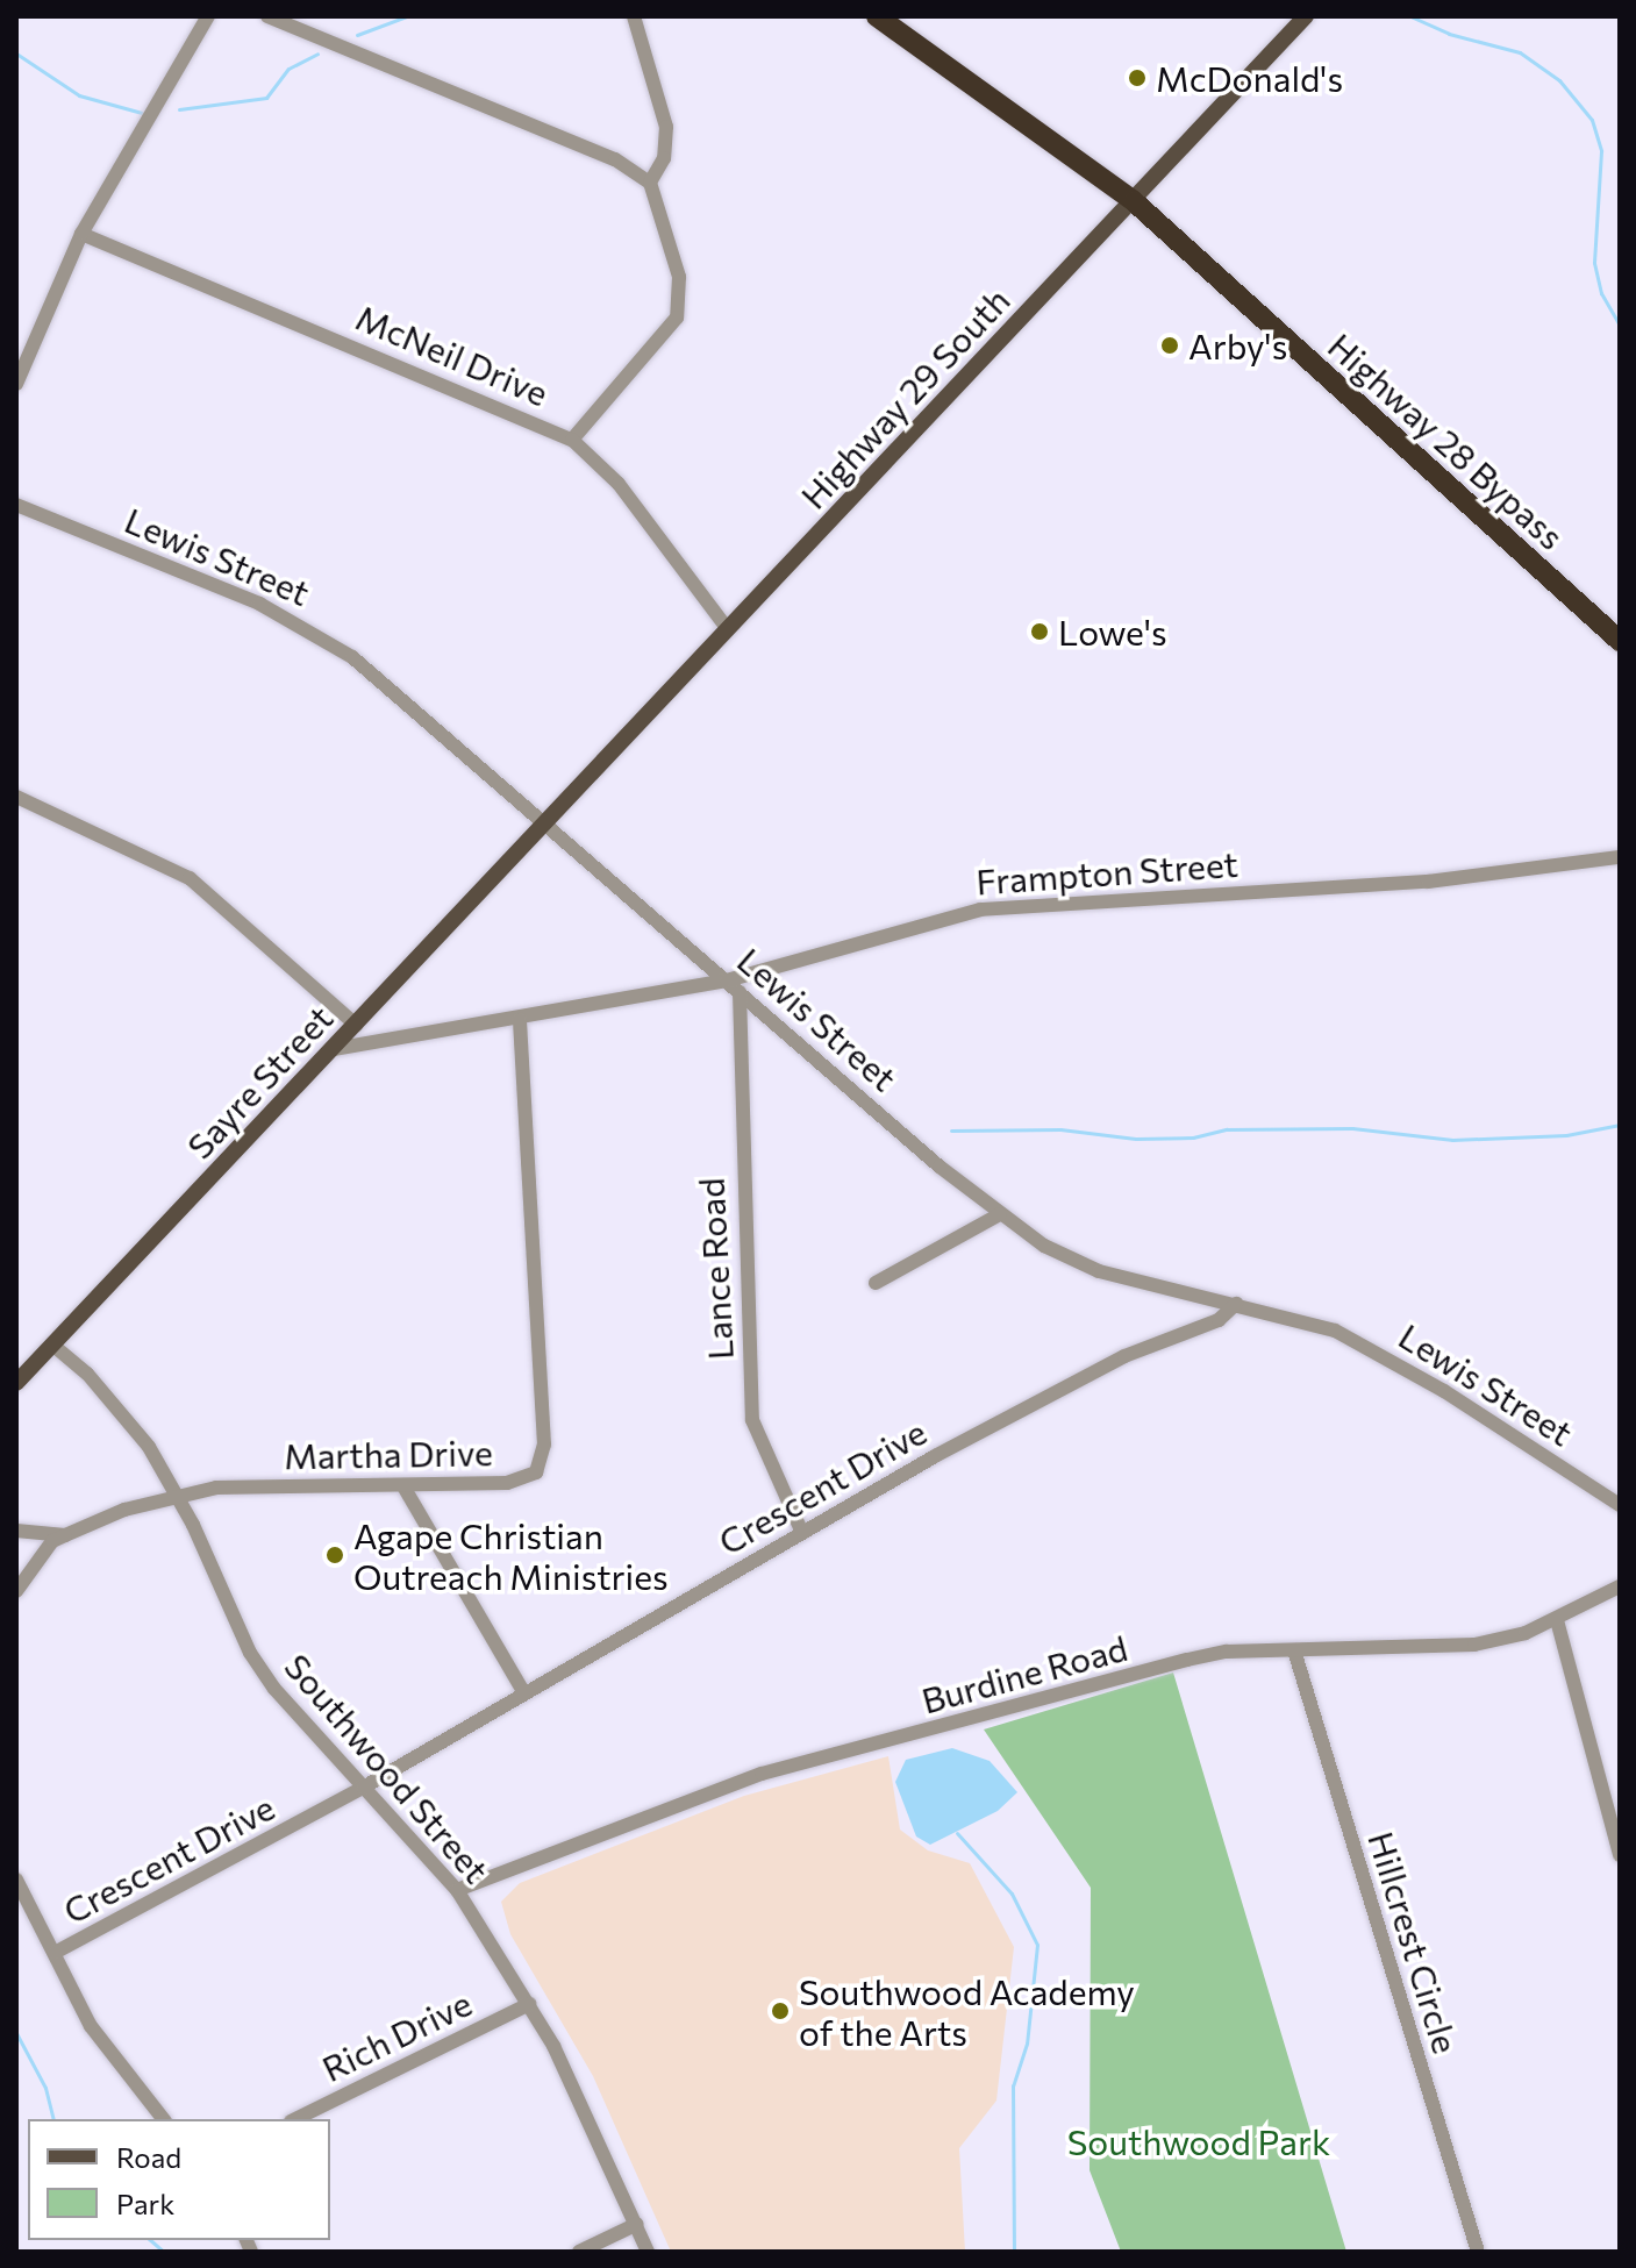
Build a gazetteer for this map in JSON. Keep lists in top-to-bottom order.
{
  "streets": {
    "highway": ["Highway 28 Bypass"],
    "main road": ["Highway 29 South", "Sayre Street"],
    "street": [
      "McNeil Drive",
      "Lewis Street",
      "Frampton Street",
      "Lance Road",
      "Martha Drive",
      "Crescent Drive",
      "Burdine Road",
      "Southwood Street",
      "Hillcrest Circle",
      "Rich Drive"
    ]
  },
  "crossings": [
    ["McNeil Drive", "Highway 29 South"],
    ["Highway 29 South", "Highway 28 Bypass"],
    ["Highway 29 South", "Lewis Street"],
    ["Highway 29 South", "Sayre Street"],
    ["Lewis Street", "Frampton Street"],
    ["Lewis Street", "Sayre Street"],
    ["Lewis Street", "Lance Road"],
    ["Lewis Street", "Crescent Drive"],
    ["Frampton Street", "Sayre Street"],
    ["Frampton Street", "Martha Drive"],
    ["Sayre Street", "Southwood Street"],
    ["Lance Road", "Crescent Drive"],
    ["Martha Drive", "Southwood Street"],
    ["Crescent Drive", "Southwood Street"],
    ["Burdine Road", "Southwood Street"],
    ["Burdine Road", "Hillcrest Circle"],
    ["Southwood Street", "Rich Drive"]
  ],
  "parks": ["Southwood Park"],
  "places": [
    "McDonald's",
    "Arby's",
    "Lowe's",
    "Agape Christian Outreach Ministries",
    "Southwood Academy of the Arts"
  ],
  "legend": ["Road", "Park"]
}
